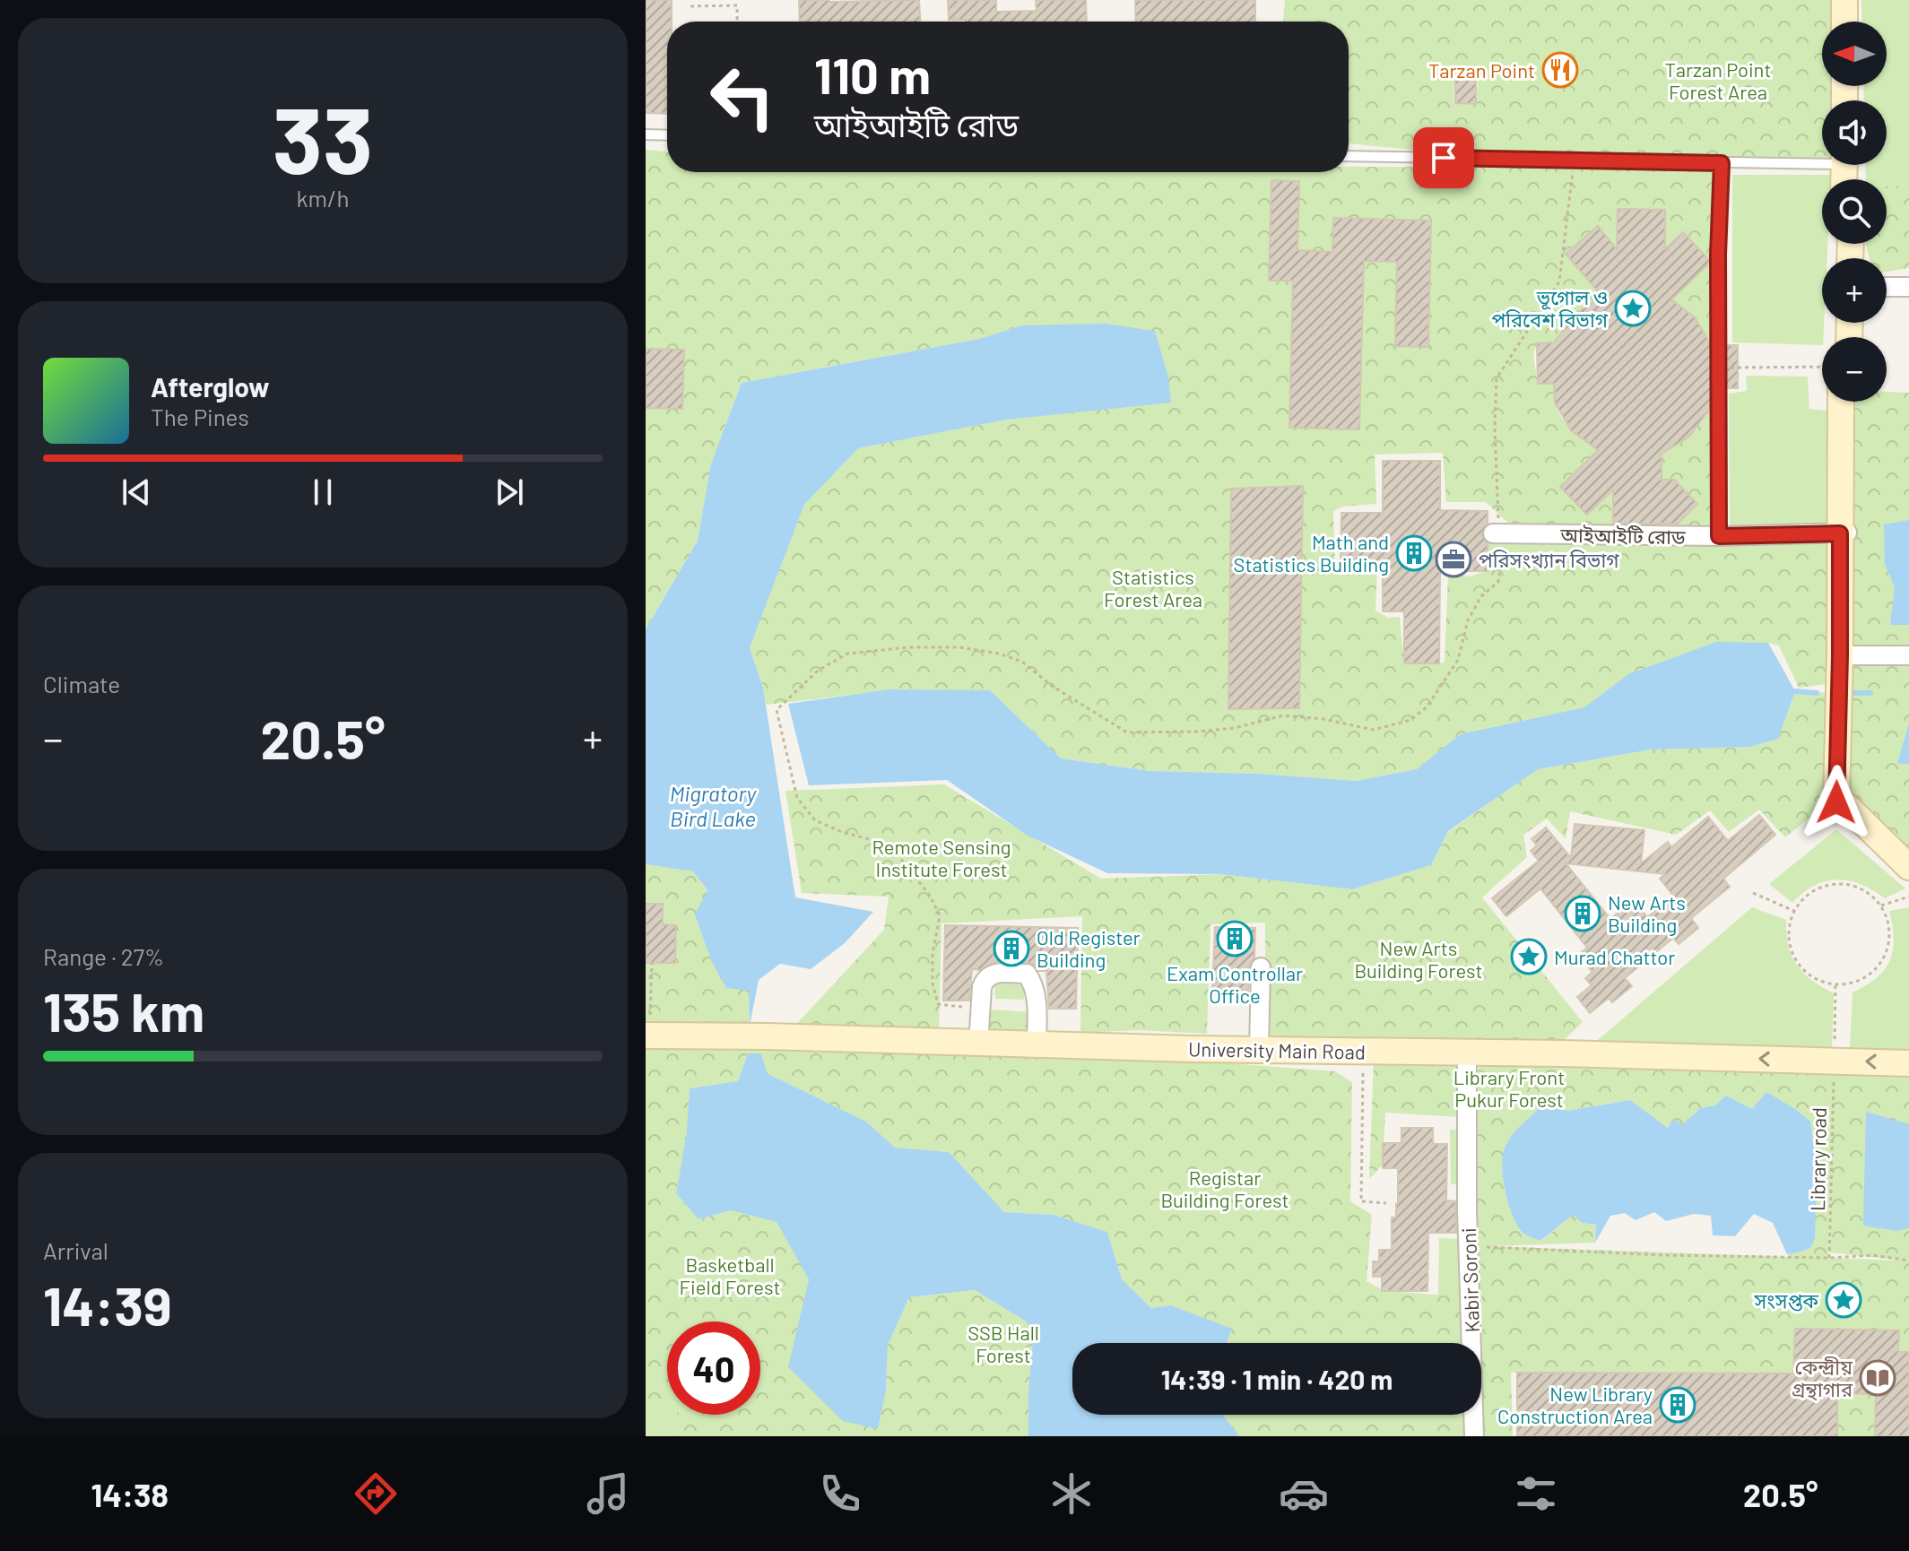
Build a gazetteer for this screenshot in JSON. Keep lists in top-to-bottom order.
{
  "streets": {
    "street": ["আইআইটি রোড", "University Main Road", "Kabir Soroni"],
    "path": ["Library road"]
  },
  "crossings": [
    ["University Main Road", "Library road"],
    ["University Main Road", "Kabir Soroni"]
  ],
  "one_way": ["University Main Road"],
  "water": ["Migratory Bird Lake"],
  "parks": [
    "Tarzan Point Forest Area",
    "Statistics Forest Area",
    "Remote Sensing Institute Forest",
    "New Arts Building Forest",
    "Library Front Pukur Forest",
    "Registar Building Forest",
    "Basketball Field Forest",
    "SSB Hall Forest"
  ],
  "places": {
    "restaurant": ["Tarzan Point"],
    "place": ["ভূগোল ও পরিবেশ বিভাগ", "Murad Chattor", "সংসপ্তক"],
    "building": [
      "Math and Statistics Building",
      "New Arts Building",
      "Exam Controllar Office",
      "Old Register Building",
      "New Library Construction Area"
    ],
    "office": ["পরিসংখ্যান বিভাগ"],
    "library": ["কেন্দ্রীয় গ্রন্থাগার"]
  },
  "north": "left",
  "page": {
    "tile": [
      ["33", "km/h"],
      "Climate",
      ["Range · 27%", "135 km"],
      ["Arrival", "14:39"]
    ],
    "map_buttons": ["+", "−"],
    "turn": ["110 m", "আইআইটি রোড"],
    "song": ["Afterglow", "The Pines"],
    "heat": ["−", "20.5°", "+"],
    "limit": "40",
    "trip": "14:39 · 1 min · 420 m",
    "tabs": ["14:38", "20.5°"]
  }
}
